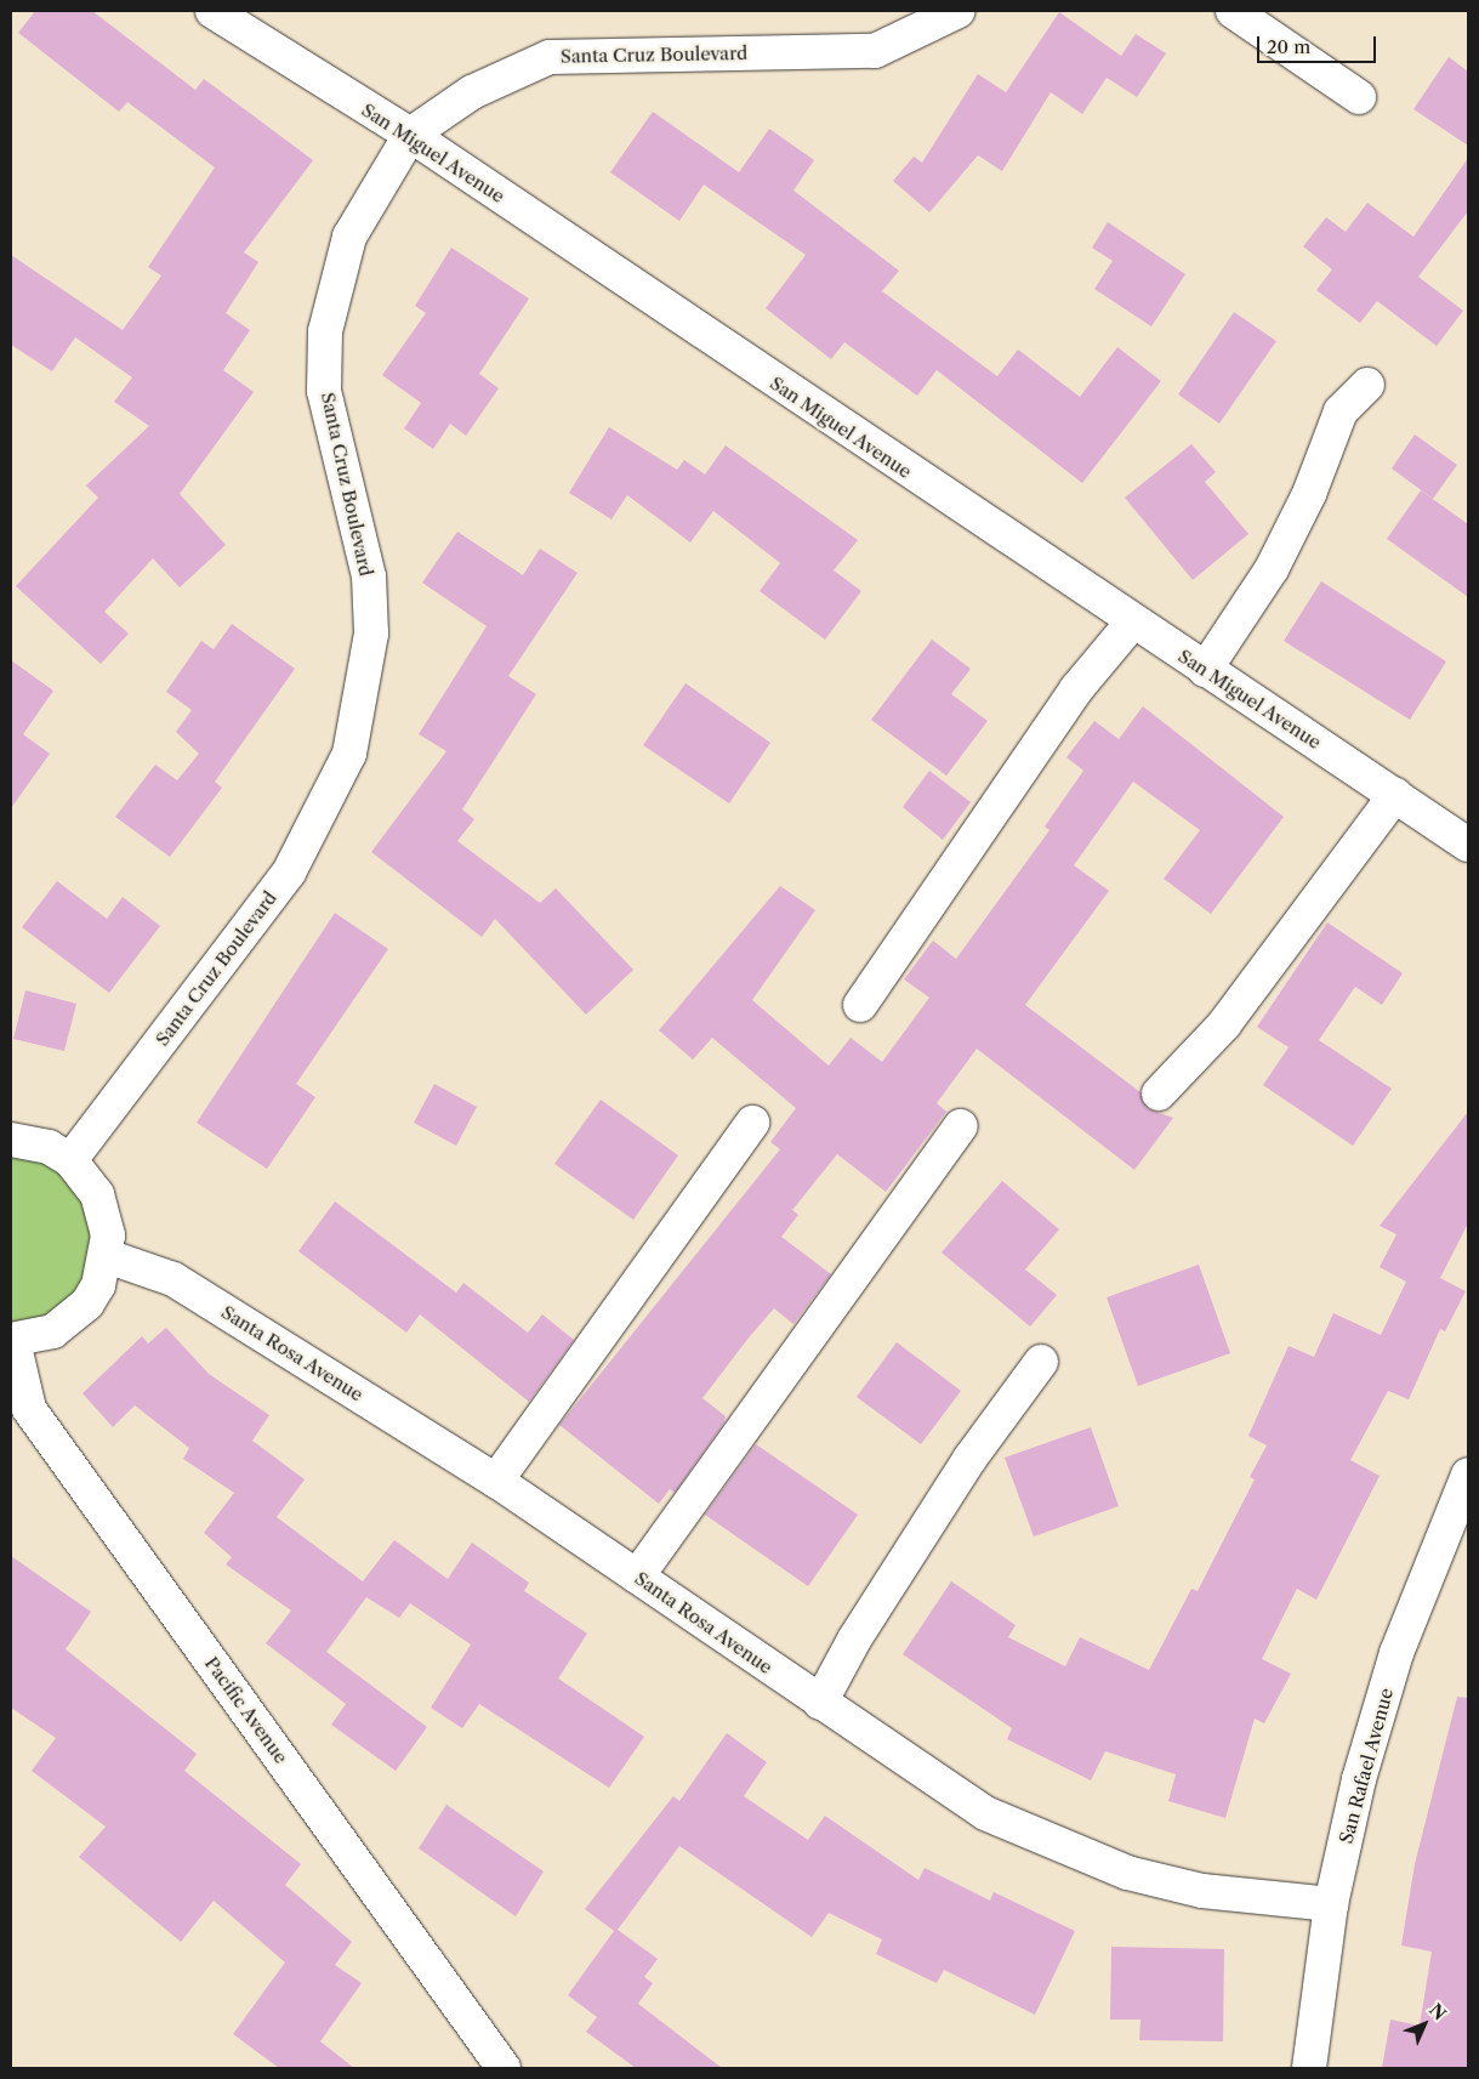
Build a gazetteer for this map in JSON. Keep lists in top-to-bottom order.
{
  "streets": {
    "street": [
      "Santa Cruz Boulevard",
      "San Miguel Avenue",
      "Santa Rosa Avenue",
      "Pacific Avenue",
      "San Rafael Avenue"
    ]
  },
  "crossings": [
    ["Santa Cruz Boulevard", "San Miguel Avenue"],
    ["Santa Rosa Avenue", "San Rafael Avenue"]
  ],
  "scale_bar": "20 m",
  "north": "top right"
}
